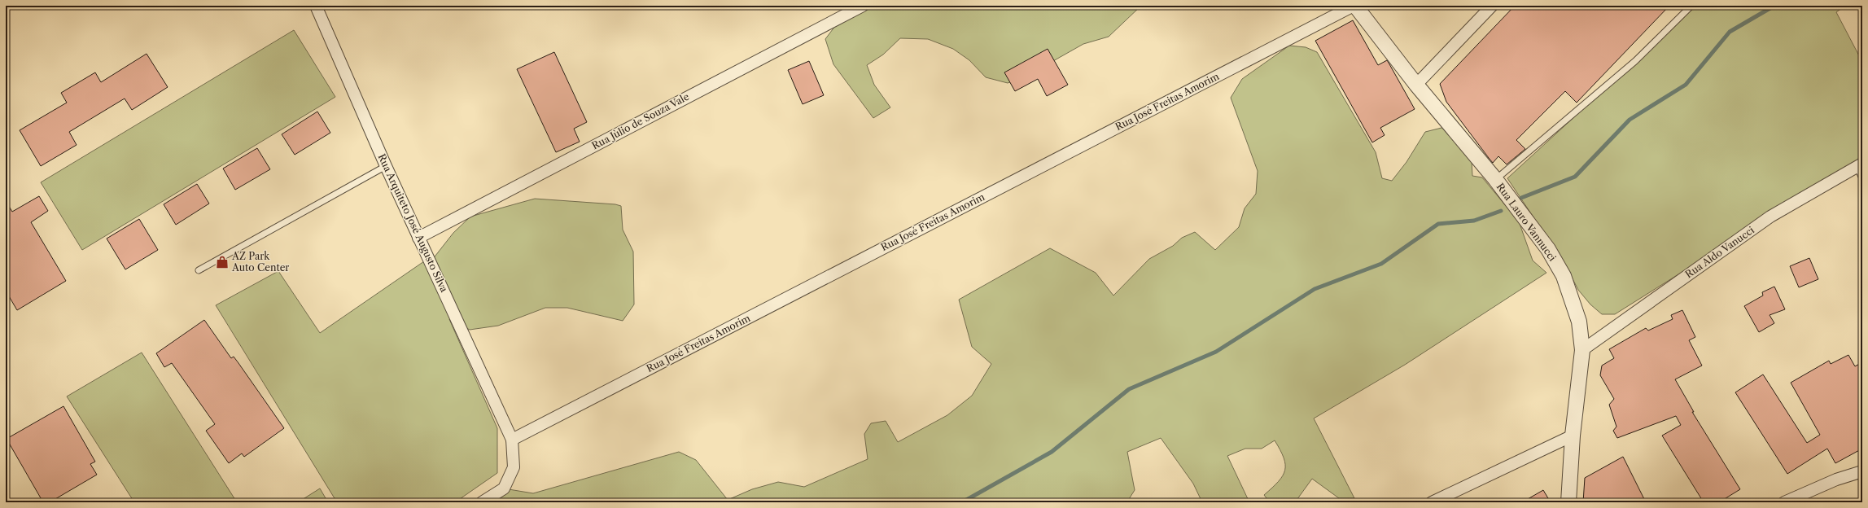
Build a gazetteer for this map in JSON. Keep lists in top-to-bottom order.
{
  "streets": {
    "street": [
      "Rua José Freitas Amorim",
      "Rua Jùlio de Souza Vale",
      "Rua Lauro Vannucci",
      "Rua Arquiteto José Augusto Silva",
      "Rua Aldo Vanucci"
    ]
  },
  "crossings": [
    ["Rua José Freitas Amorim", "Rua Lauro Vannucci"],
    ["Rua José Freitas Amorim", "Rua Arquiteto José Augusto Silva"],
    ["Rua Jùlio de Souza Vale", "Rua Arquiteto José Augusto Silva"],
    ["Rua Lauro Vannucci", "Rua Aldo Vanucci"]
  ],
  "places": {
    "shop": ["AZ Park Auto Center"]
  }
}
